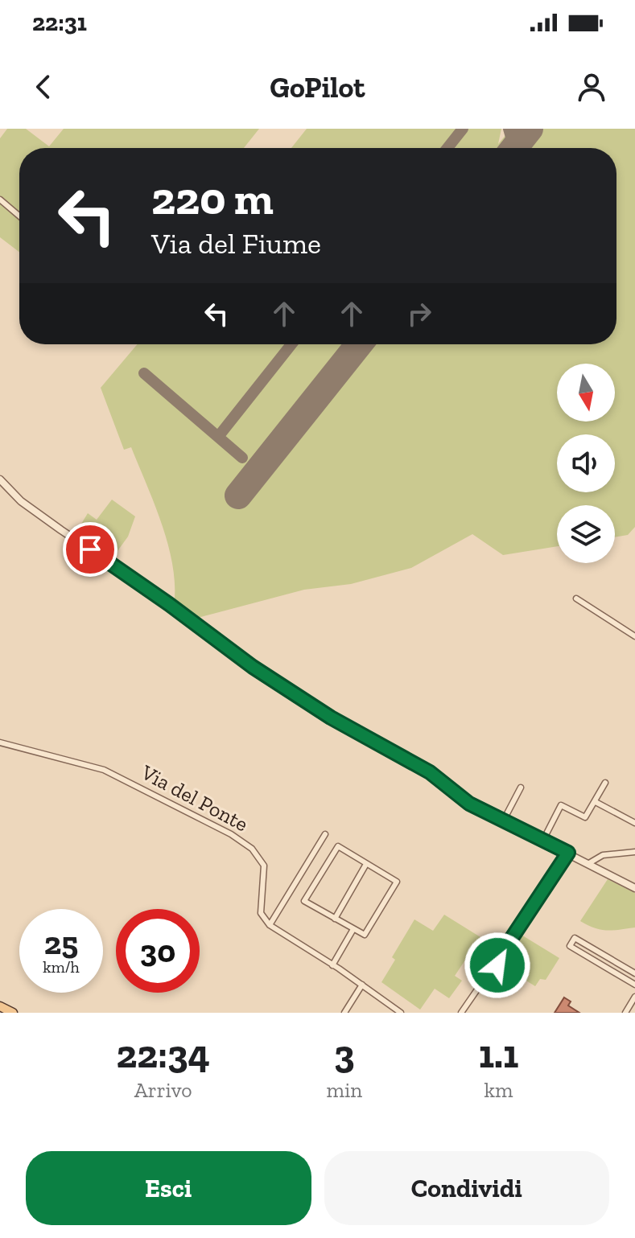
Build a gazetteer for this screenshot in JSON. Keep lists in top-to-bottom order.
{
  "streets": {
    "street": ["Via del Ponte"]
  },
  "north": "bottom",
  "page": {
    "status": "22:31",
    "header": "GoPilot",
    "turn": ["220 m", "Via del Fiume"],
    "speed": "25 km/h",
    "limit": "30",
    "eta": [
      "22:34",
      "Arrivo",
      "3",
      "min",
      "1.1",
      "km"
    ],
    "buttons": ["Esci", "Condividi"]
  }
}
